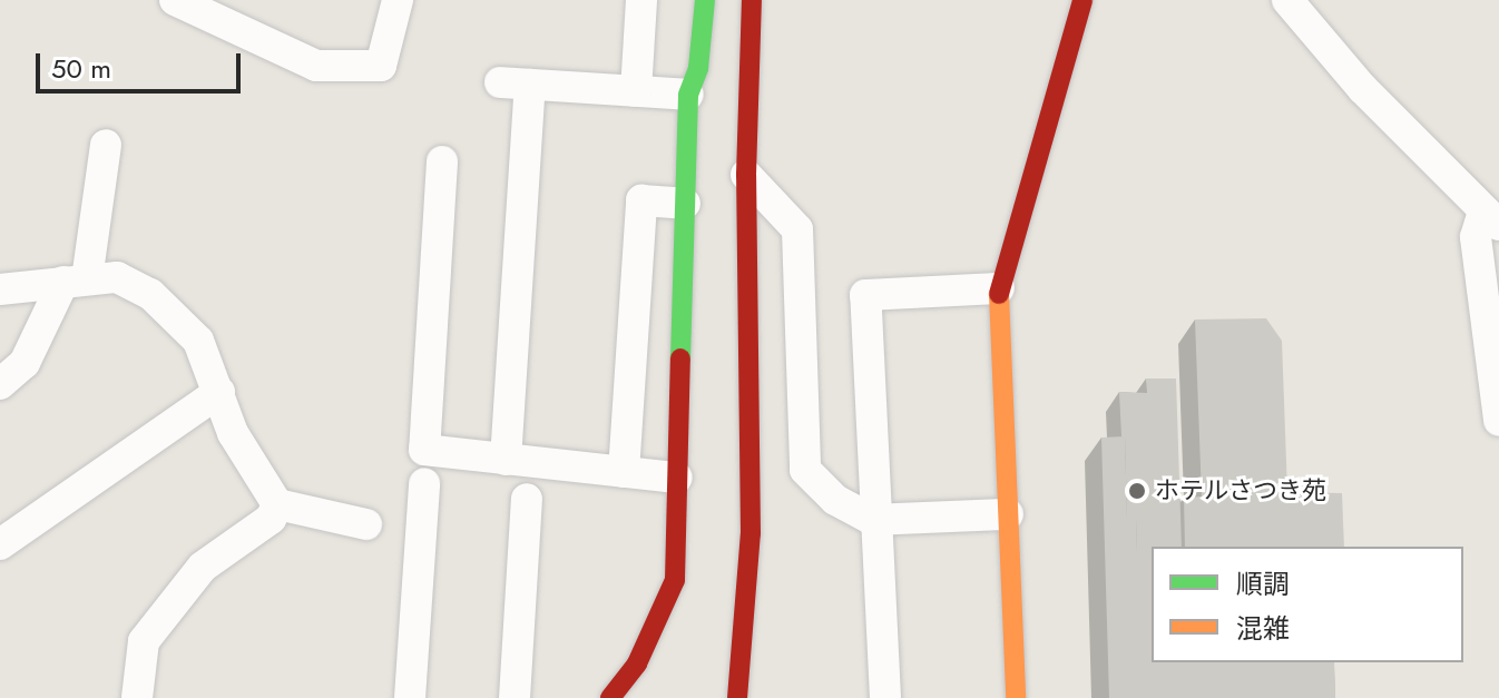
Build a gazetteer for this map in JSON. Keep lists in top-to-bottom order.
{
  "places": ["ホテルさつき苑"],
  "legend": ["順調", "混雑"],
  "scale_bar": "50 m"
}
